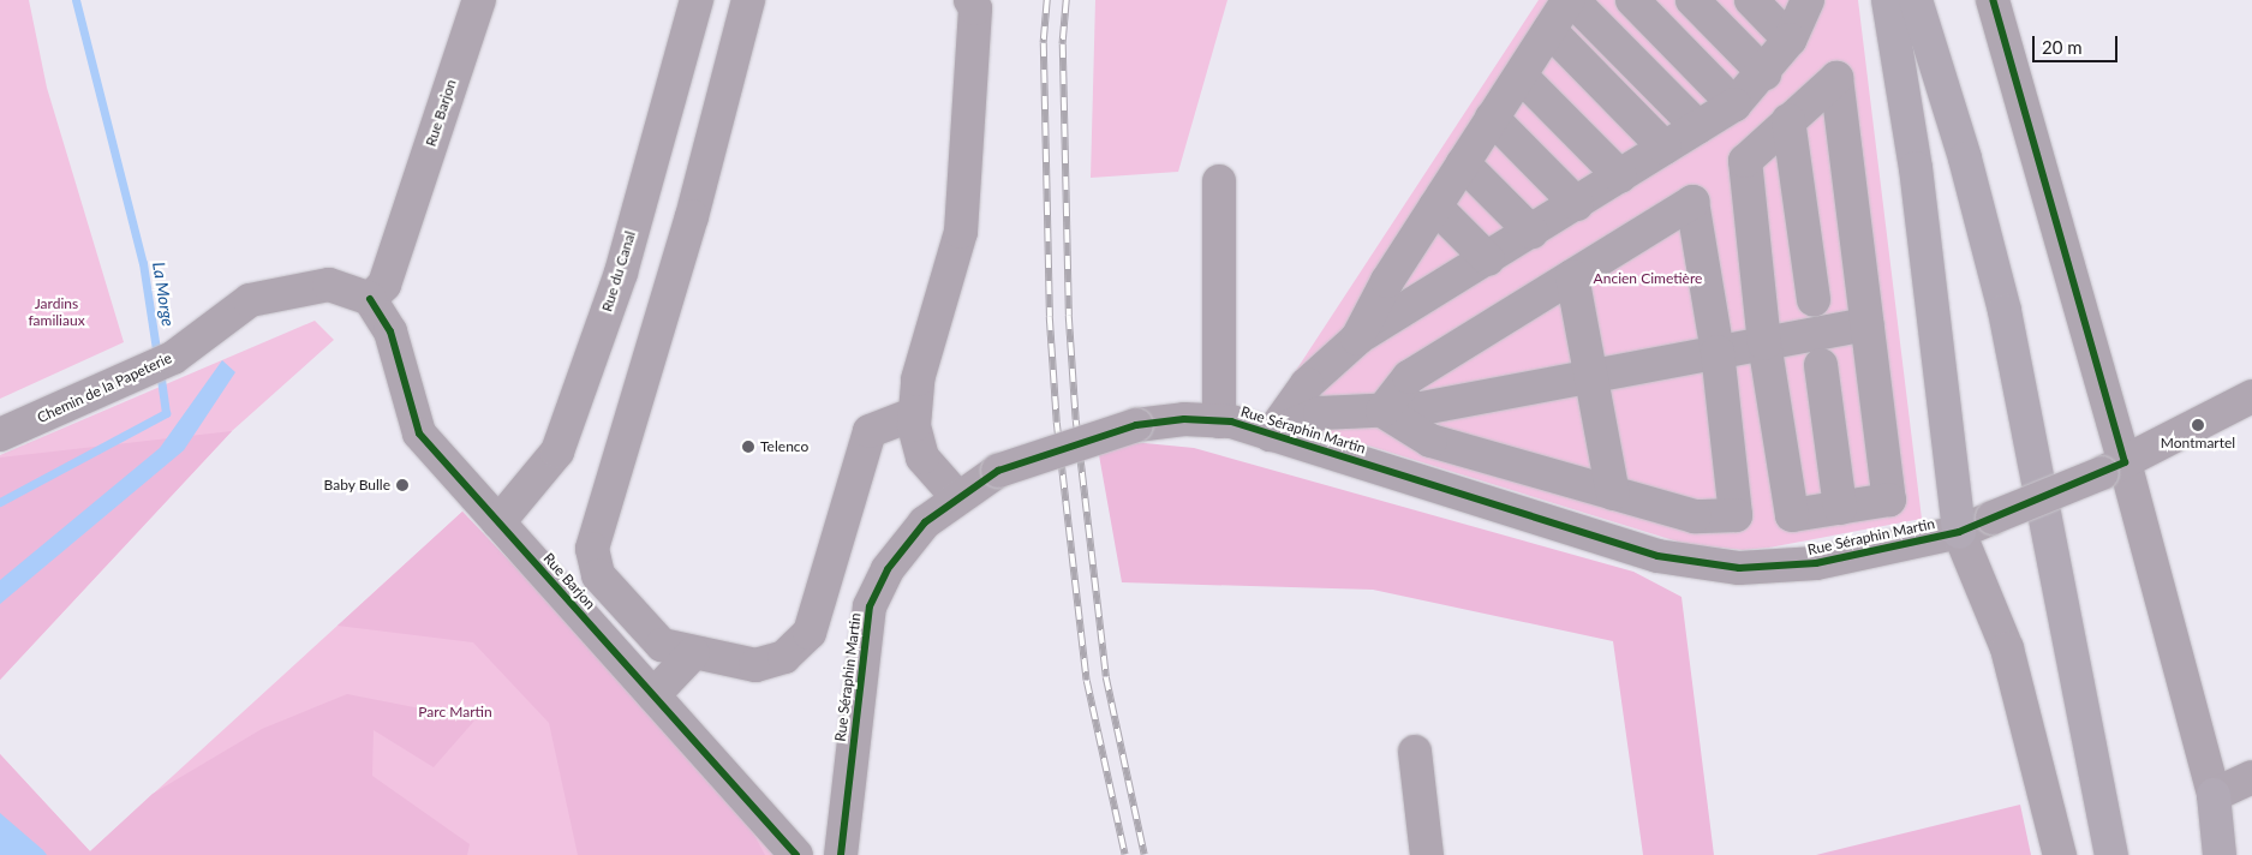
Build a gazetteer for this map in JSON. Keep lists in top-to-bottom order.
{
  "streets": {
    "street": [
      "Rue Barjon",
      "Rue du Canal",
      "Chemin de la Papeterie",
      "Rue Séraphin Martin"
    ]
  },
  "crossings": [
    ["Rue Barjon", "Rue du Canal"],
    ["Rue Barjon", "Chemin de la Papeterie"]
  ],
  "water": ["La Morge"],
  "parks": ["Ancien Cimetière", "Jardins familiaux", "Parc Martin"],
  "places": ["Montmartel", "Telenco", "Baby Bulle"],
  "scale_bar": "20 m"
}
